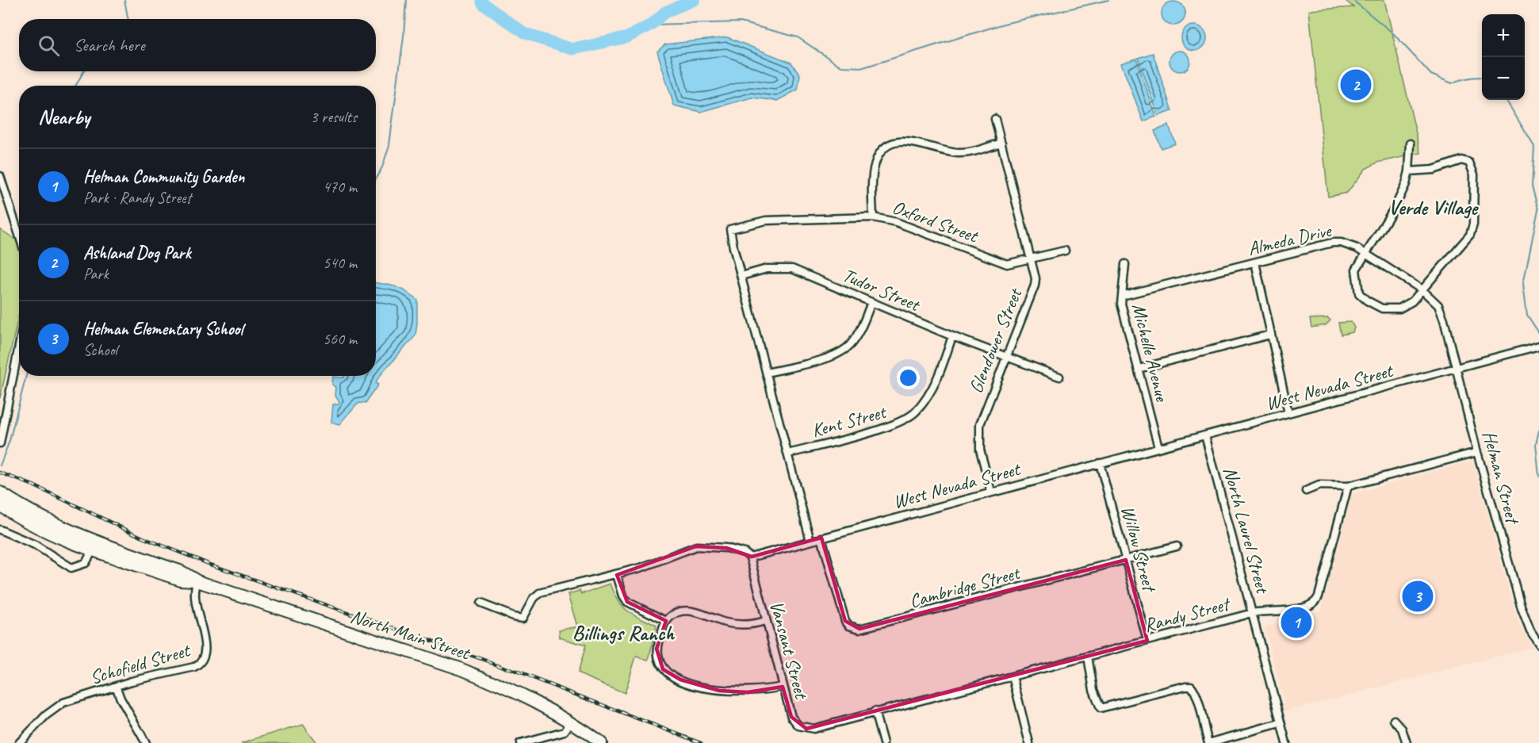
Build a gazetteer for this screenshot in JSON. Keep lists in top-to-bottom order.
{
  "streets": {
    "main road": ["North Main Street"],
    "street": [
      "Oxford Street",
      "Almeda Drive",
      "Tudor Street",
      "Glendower Street",
      "Michelle Avenue",
      "West Nevada Street",
      "Kent Street",
      "Helman Street",
      "North Laurel Street",
      "Willow Street",
      "Cambridge Street",
      "Randy Street",
      "Vansant Street",
      "Schofield Street"
    ]
  },
  "crossings": [
    ["Oxford Street", "Tudor Street"],
    ["Oxford Street", "Glendower Street"],
    ["Almeda Drive", "Michelle Avenue"],
    ["Almeda Drive", "West Nevada Street"],
    ["Almeda Drive", "Helman Street"],
    ["Tudor Street", "Glendower Street"],
    ["Tudor Street", "Kent Street"],
    ["Glendower Street", "West Nevada Street"],
    ["Michelle Avenue", "West Nevada Street"],
    ["West Nevada Street", "Helman Street"],
    ["West Nevada Street", "North Laurel Street"],
    ["West Nevada Street", "Willow Street"],
    ["West Nevada Street", "Cambridge Street"],
    ["West Nevada Street", "Vansant Street"],
    ["North Laurel Street", "Randy Street"],
    ["Willow Street", "Cambridge Street"],
    ["Willow Street", "Randy Street"],
    ["Randy Street", "Vansant Street"],
    ["North Main Street", "Schofield Street"]
  ],
  "districts": ["Verde Village", "Billings Ranch"],
  "page": {
    "map_buttons": ["+", "−"],
    "search": "Search here",
    "pins": ["2", "3", "1"],
    "heading": ["Nearby", "3 results"],
    "list": [
      {
        "mark": "1",
        "name": "Helman Community Garden",
        "note": "Park · Randy Street",
        "value": "470 m"
      },
      {
        "mark": "2",
        "name": "Ashland Dog Park",
        "note": "Park",
        "value": "540 m"
      },
      {
        "mark": "3",
        "name": "Helman Elementary School",
        "note": "School",
        "value": "560 m"
      }
    ]
  }
}
